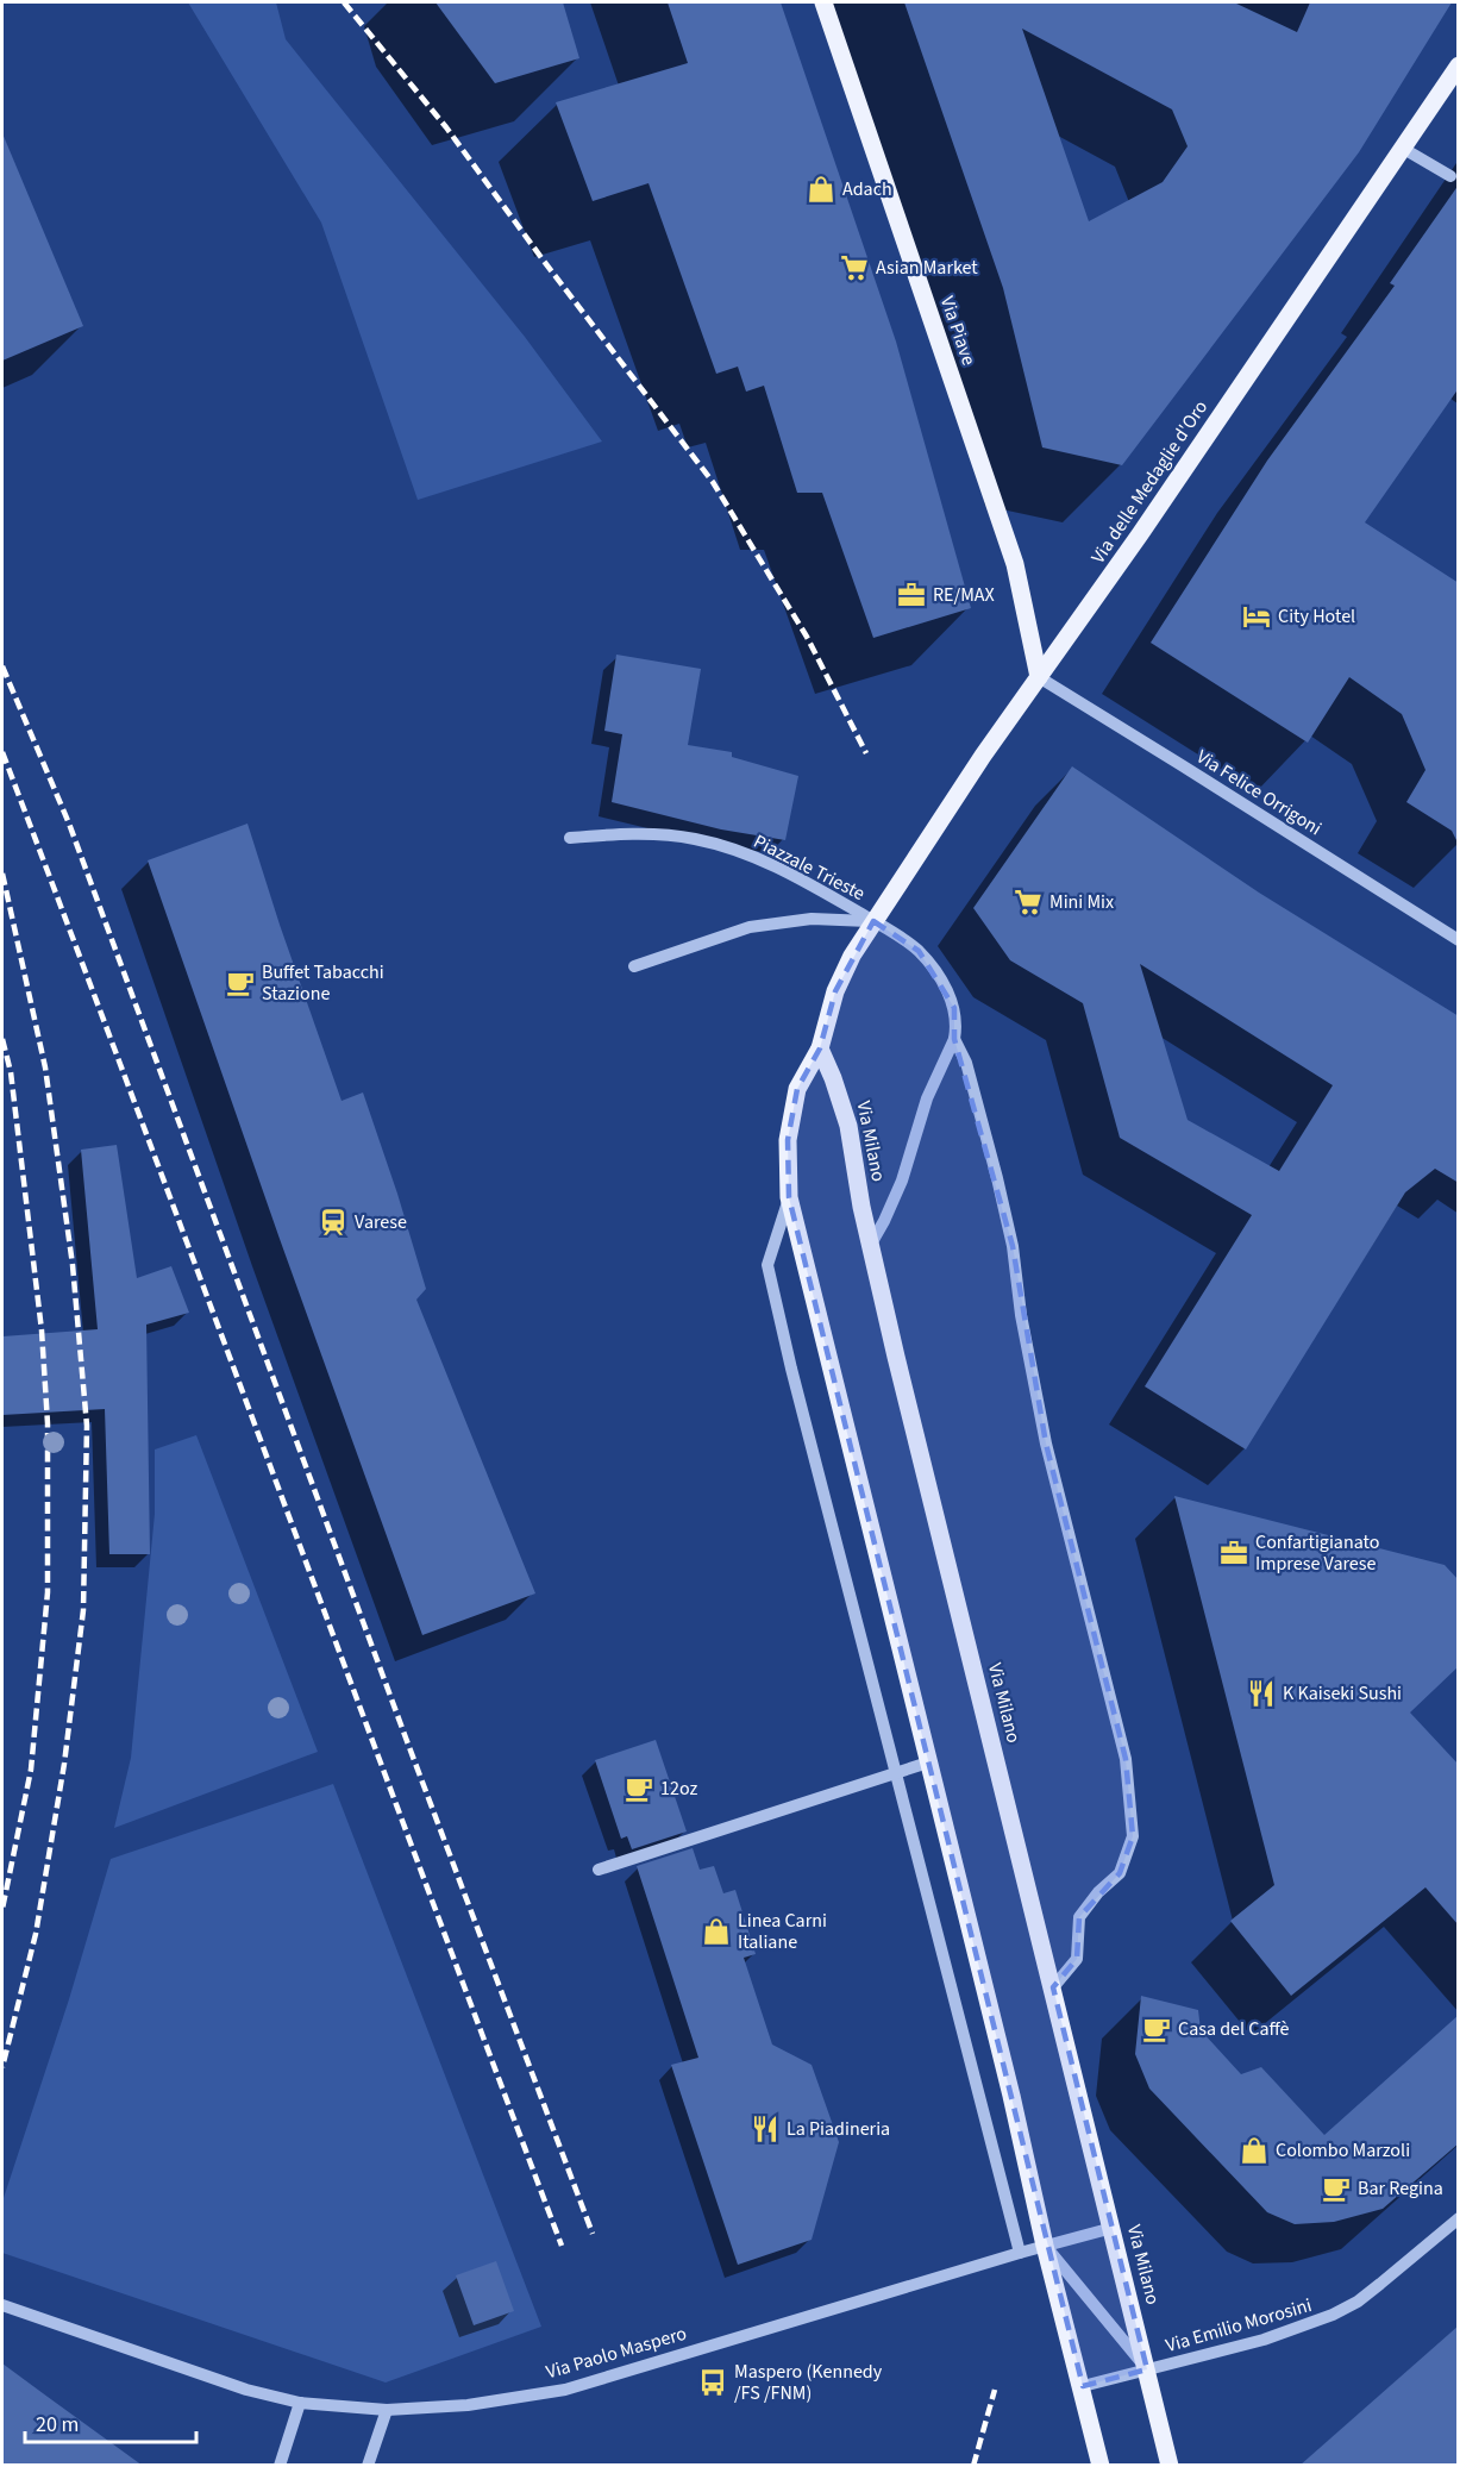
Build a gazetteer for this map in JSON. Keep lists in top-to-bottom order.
{
  "streets": {
    "main road": ["Via Piave", "Via delle Medaglie d'Oro", "Via Milano"],
    "street": [
      "Via Felice Orrigoni",
      "Piazzale Trieste",
      "Via Emilio Morosini",
      "Via Paolo Maspero"
    ]
  },
  "crossings": [
    ["Via Piave", "Via delle Medaglie d'Oro"],
    ["Via Piave", "Via Felice Orrigoni"],
    ["Via delle Medaglie d'Oro", "Via Felice Orrigoni"],
    ["Via delle Medaglie d'Oro", "Piazzale Trieste"],
    ["Via delle Medaglie d'Oro", "Via Milano"],
    ["Piazzale Trieste", "Via Milano"],
    ["Via Milano", "Via Emilio Morosini"],
    ["Via Milano", "Via Paolo Maspero"]
  ],
  "places": {
    "shop": ["Adach", "Linea Carni Italiane", "Colombo Marzoli"],
    "supermarket": ["Asian Market", "Mini Mix"],
    "office": ["RE/MAX", "Confartigianato Imprese Varese"],
    "hotel": ["City Hotel"],
    "cafe": [
      "Buffet Tabacchi Stazione",
      "12oz",
      "Casa del Caffè",
      "Bar Regina"
    ],
    "station": ["Varese"],
    "restaurant": ["K Kaiseki Sushi", "La Piadineria"],
    "bus stop": ["Maspero (Kennedy /FS /FNM)"]
  },
  "scale_bar": "20 m"
}
